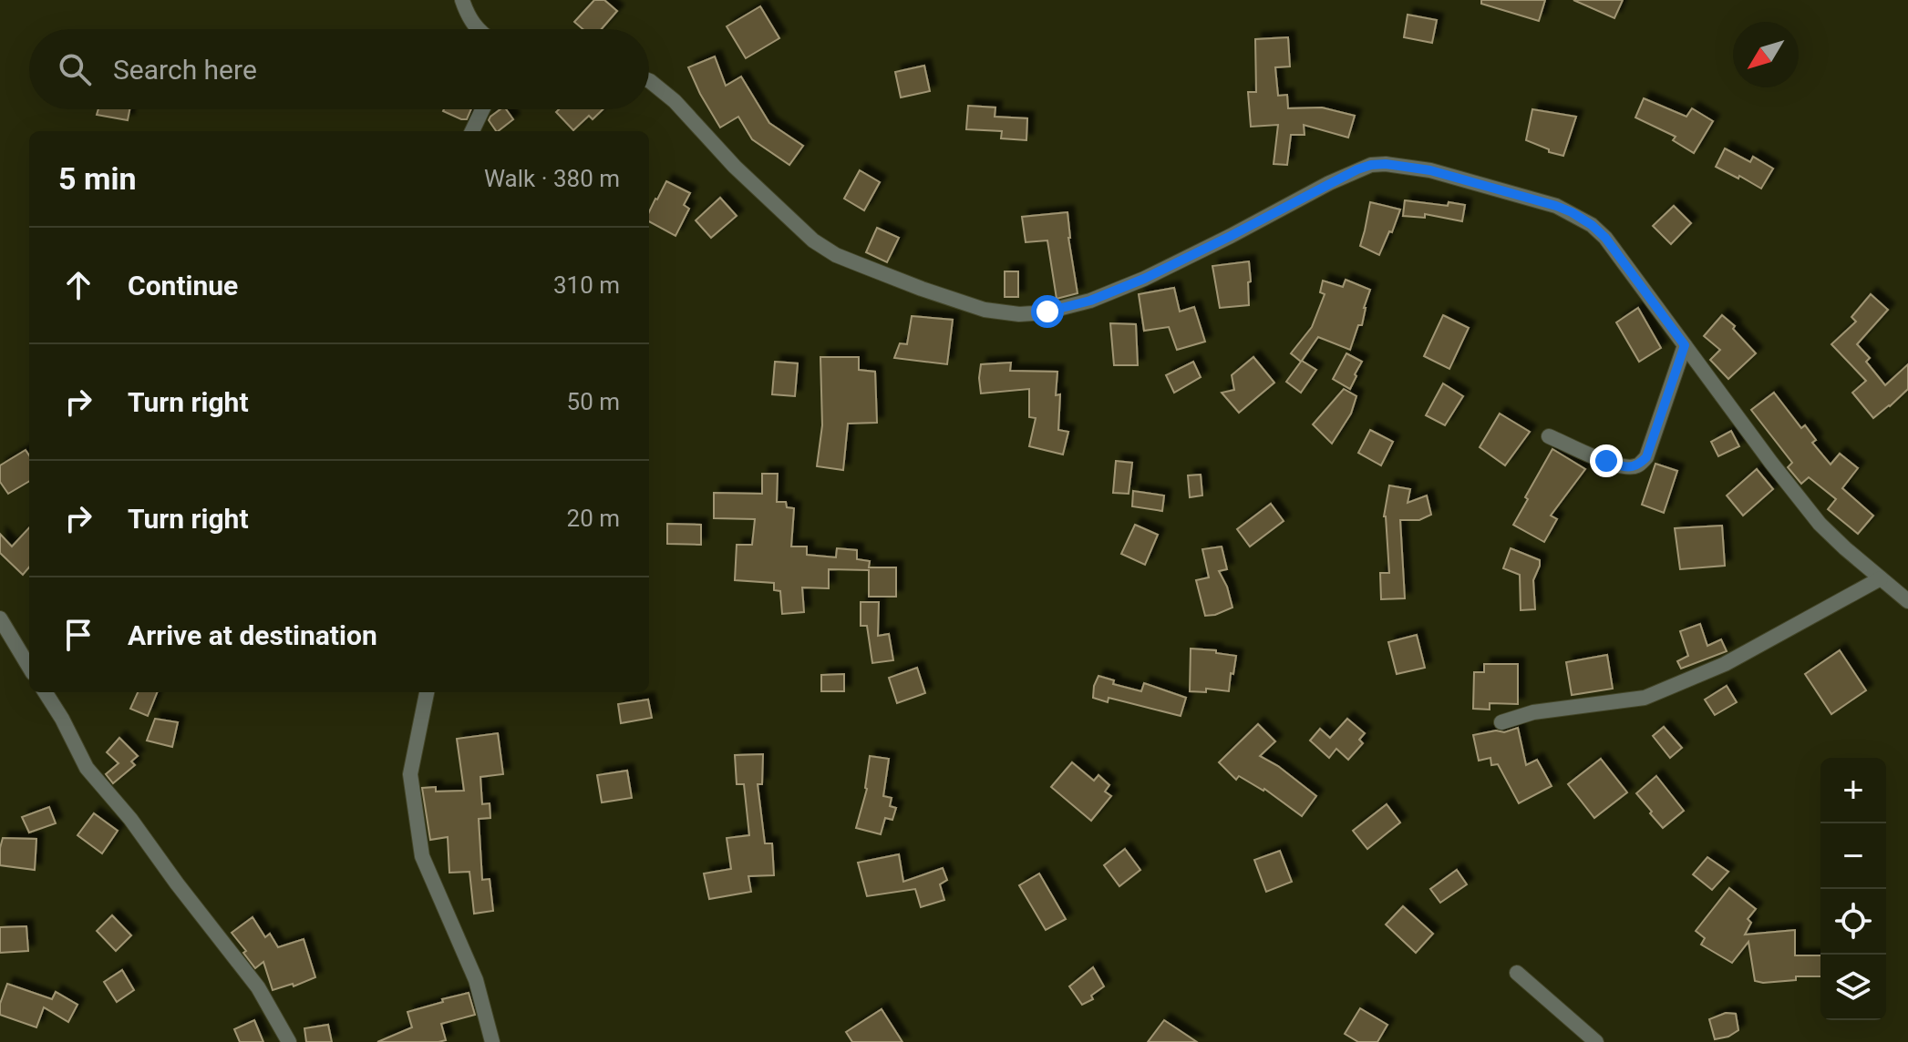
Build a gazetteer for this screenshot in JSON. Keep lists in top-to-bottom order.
{
  "north": "bottom left",
  "page": {
    "search": "Search here",
    "heading": ["5 min", "Walk · 380 m"],
    "list": [
      ["Continue", "310 m"],
      ["Turn right", "50 m"],
      ["Turn right", "20 m"],
      "Arrive at destination"
    ],
    "map_buttons": ["+", "−"]
  }
}
